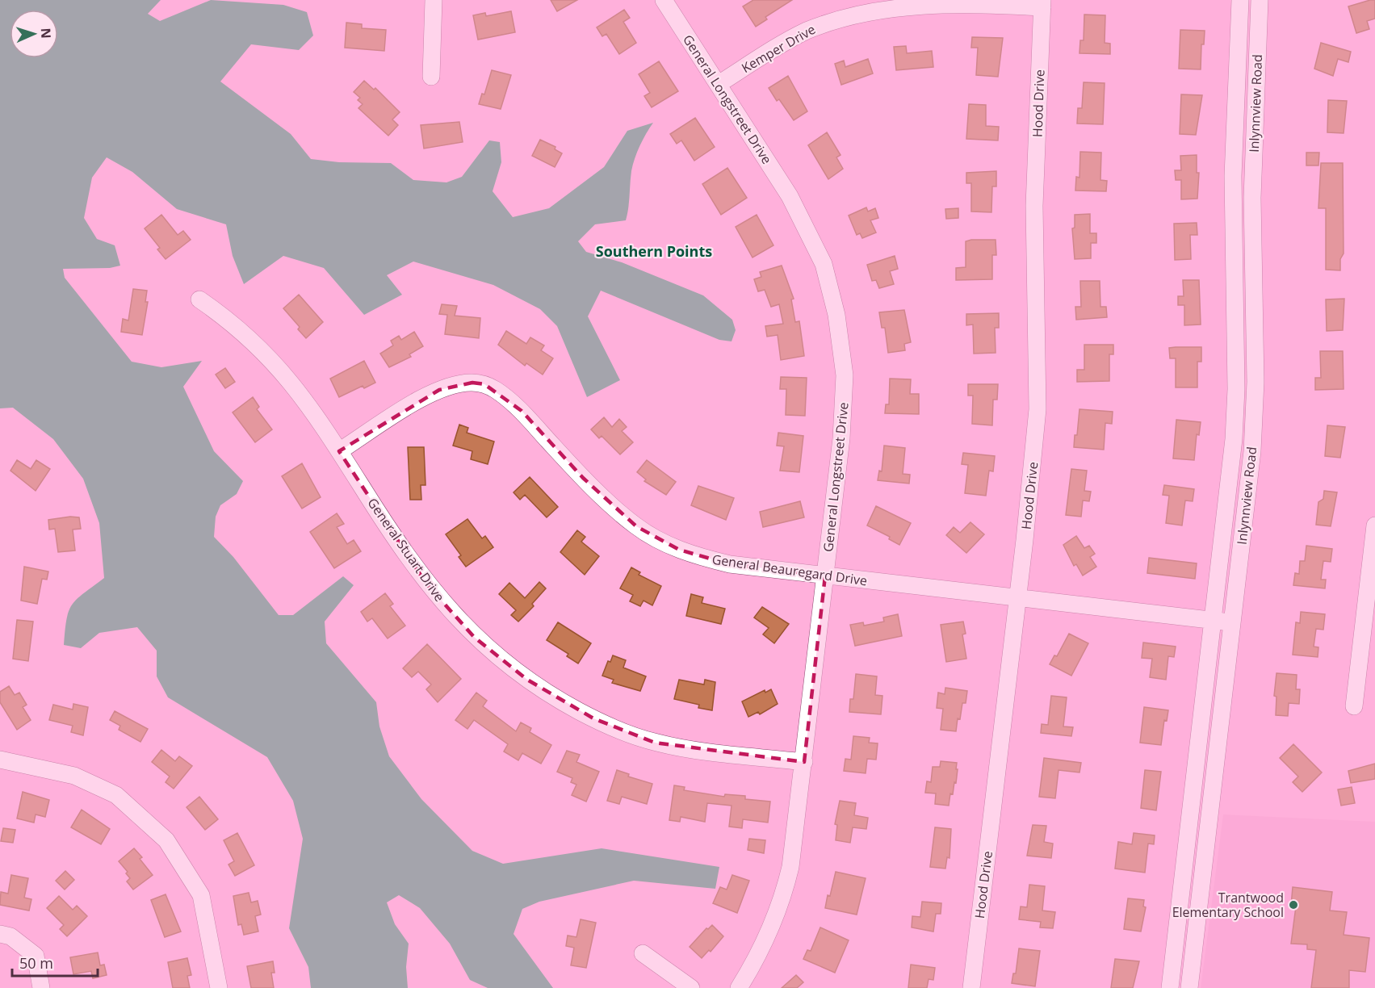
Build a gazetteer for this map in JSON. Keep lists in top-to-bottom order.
{
  "streets": {
    "street": [
      "Kemper Drive",
      "General Longstreet Drive",
      "Hood Drive",
      "Inlynnview Road",
      "General Stuart Drive",
      "General Beauregard Drive"
    ]
  },
  "crossings": [
    ["Kemper Drive", "General Longstreet Drive"],
    ["Kemper Drive", "Hood Drive"],
    ["General Longstreet Drive", "General Stuart Drive"],
    ["General Longstreet Drive", "General Beauregard Drive"],
    ["Hood Drive", "General Beauregard Drive"],
    ["Inlynnview Road", "General Beauregard Drive"],
    ["General Stuart Drive", "General Beauregard Drive"]
  ],
  "districts": ["Southern Points"],
  "places": ["Trantwood Elementary School"],
  "scale_bar": "50 m",
  "north": "right"
}
